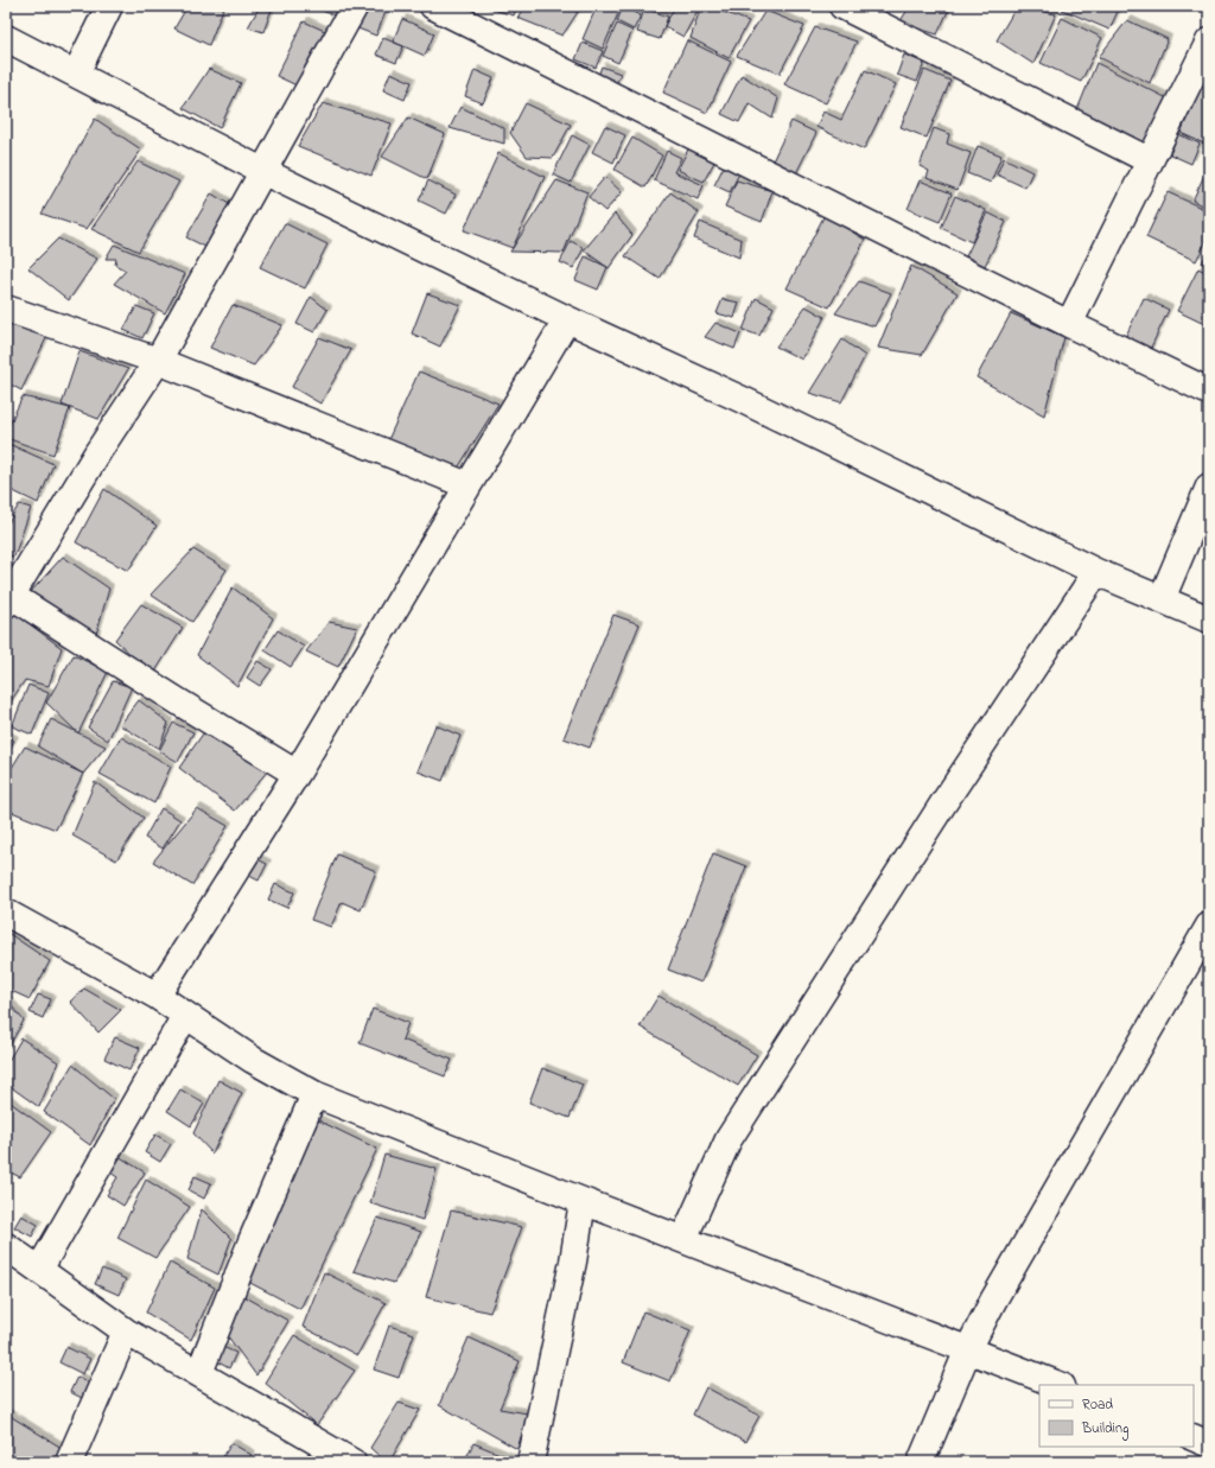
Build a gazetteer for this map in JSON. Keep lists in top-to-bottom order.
{
  "legend": ["Road", "Building"]
}
